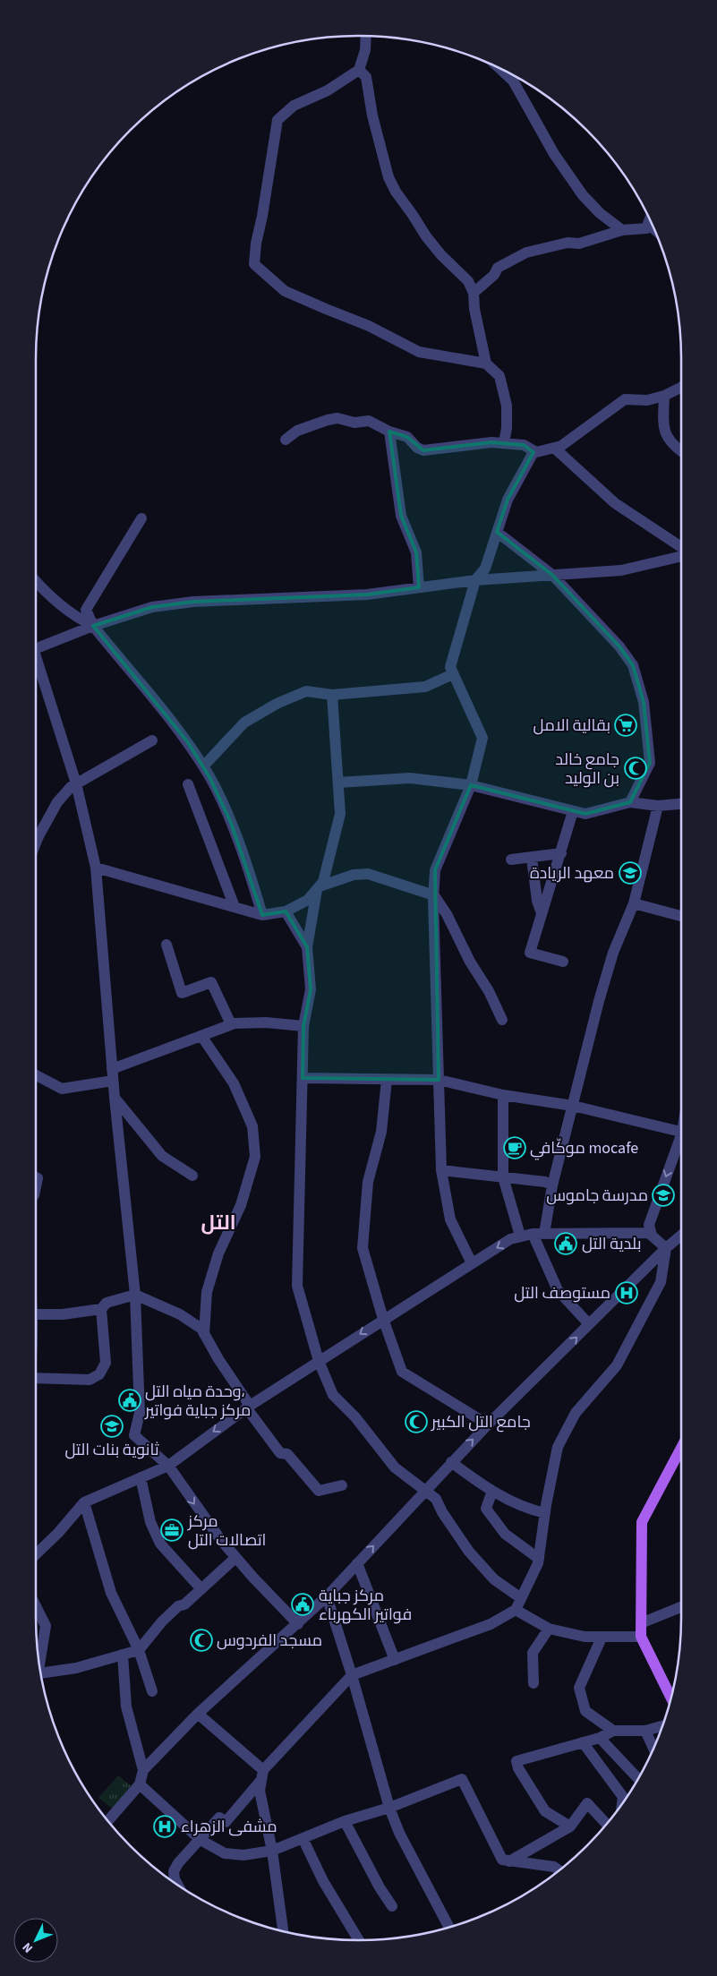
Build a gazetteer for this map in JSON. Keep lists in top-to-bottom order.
{
  "districts": ["التل"],
  "places": {
    "supermarket": ["بقالية الامل"],
    "mosque": ["جامع خالد بن الوليد", "جامع التل الكبير", "مسجد الفردوس"],
    "school or university": ["معهد الريادة", "مدرسة جاموس", "ثانوية بنات التل"],
    "cafe": ["موكّافي mocafe"],
    "public building": ["بلدية التل", "وحدة مياه التل، مركز جباية فواتير", "مركز جباية فواتير الكهرباء"],
    "hospital": ["مستوصف التل", "مشفى الزهراء"],
    "office": ["مركز اتصالات التل"]
  },
  "north": "bottom left"
}
